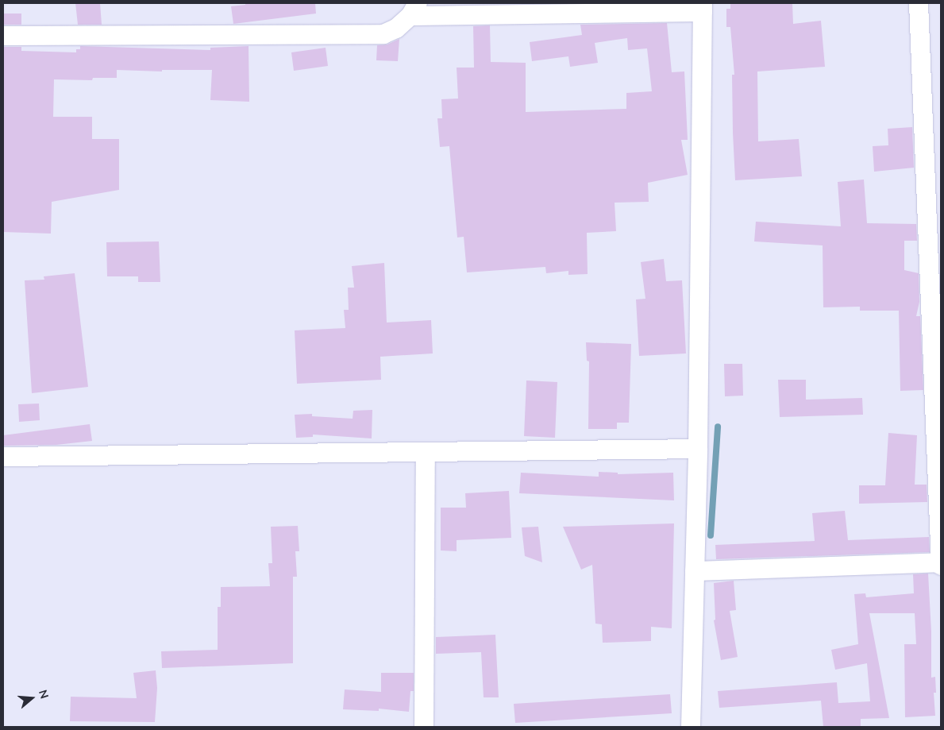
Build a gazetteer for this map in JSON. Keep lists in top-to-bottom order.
{
  "north": "right"
}
